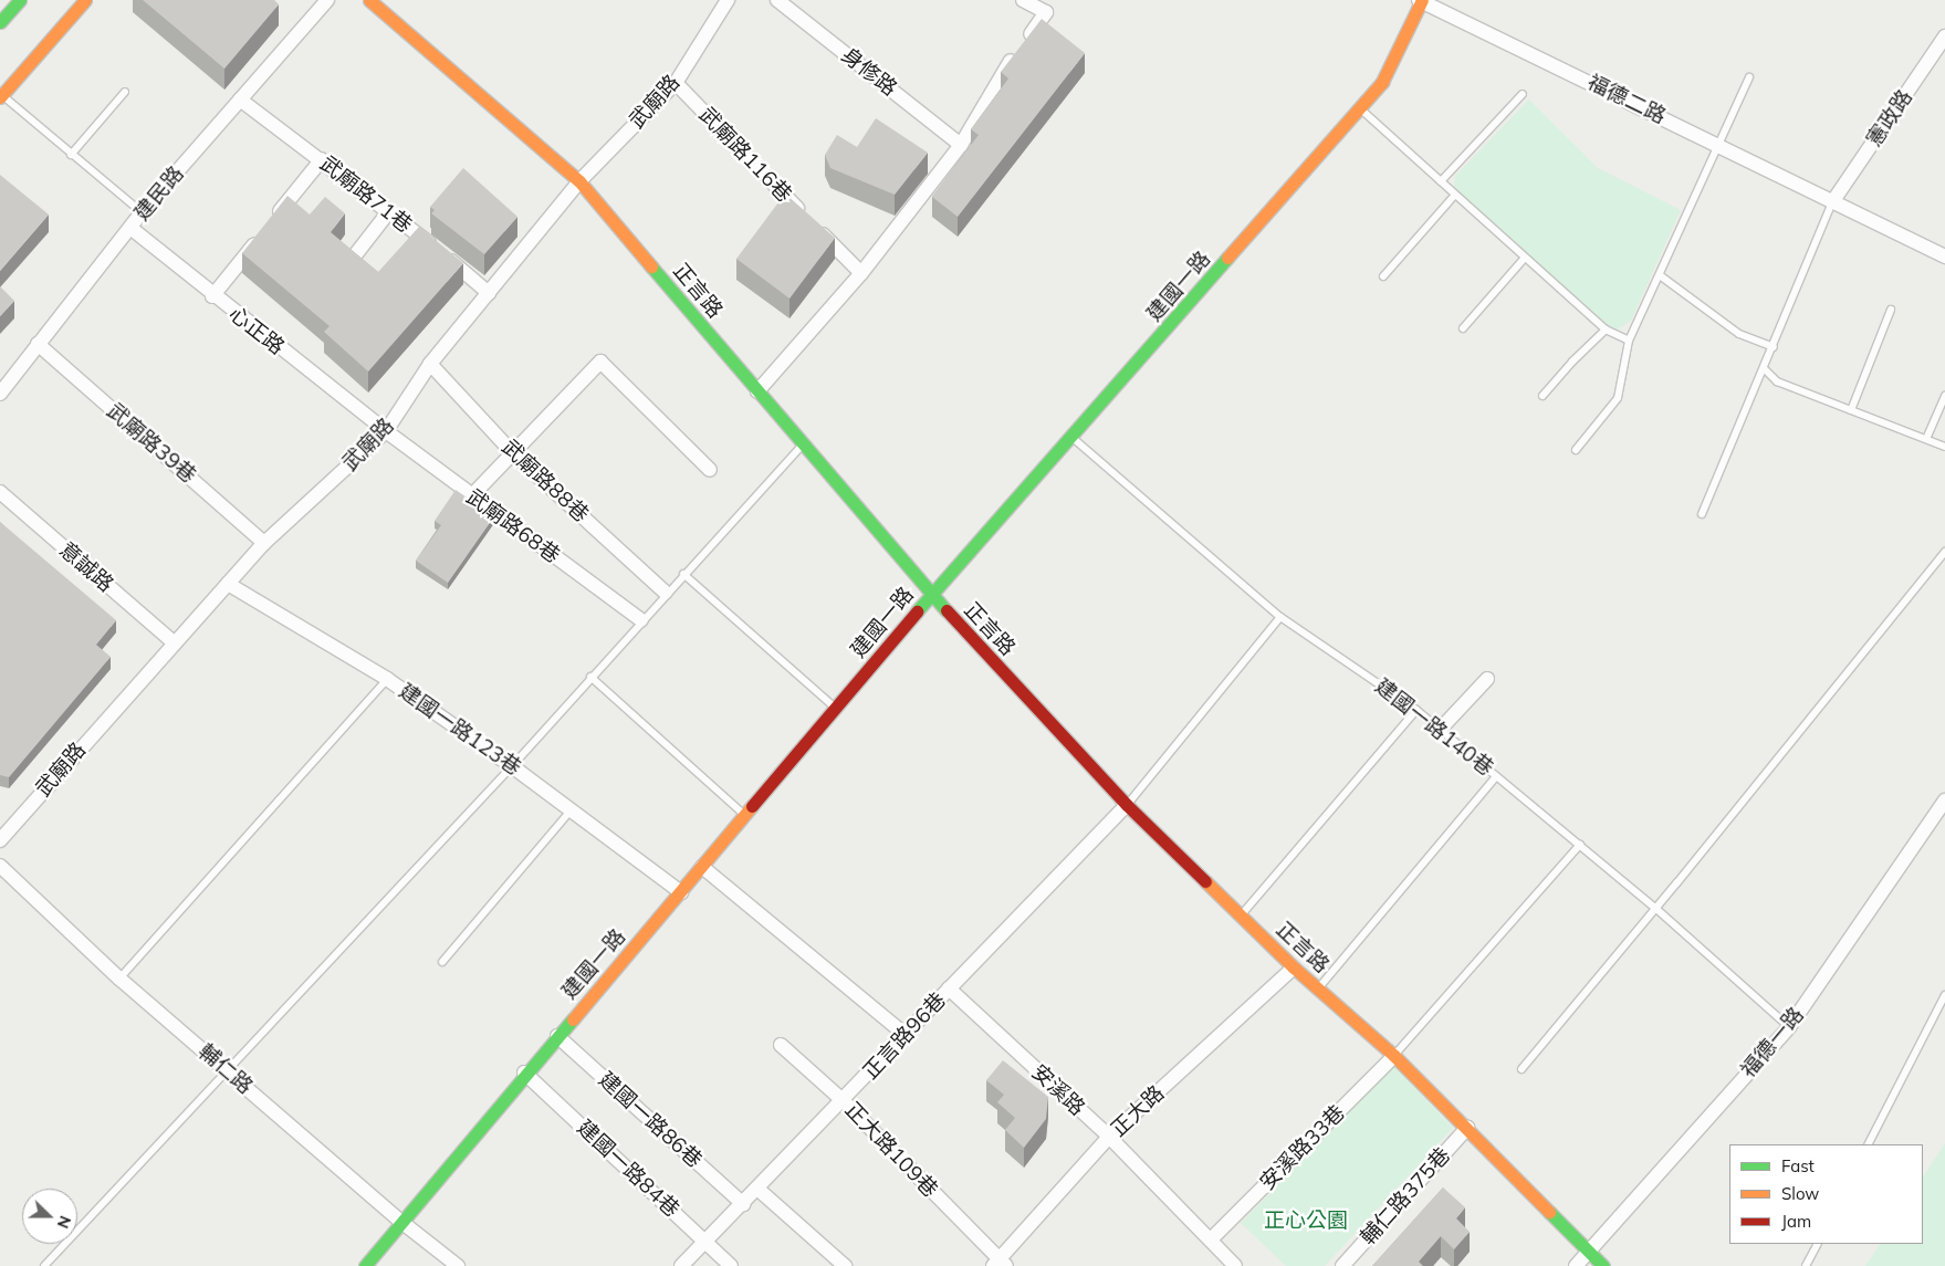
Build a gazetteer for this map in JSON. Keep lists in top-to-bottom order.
{
  "streets": {
    "street": [
      "身修路",
      "福德二路",
      "武廟路",
      "憲政路",
      "武廟路116巷",
      "建民路",
      "武廟路71巷",
      "建國一路",
      "正言路",
      "心正路",
      "武廟路39巷",
      "武廟路88巷",
      "武廟路68巷",
      "意誠路",
      "建國一路123巷",
      "正言路96巷",
      "福德一路",
      "輔仁路",
      "安溪路",
      "正大路",
      "建國一路86巷",
      "安溪路33巷",
      "正大路109巷",
      "建國一路84巷",
      "輔仁路375巷"
    ],
    "lane": ["建國一路140巷"]
  },
  "crossings": [
    ["福德二路", "憲政路"],
    ["福德二路", "建國一路"],
    ["武廟路", "武廟路116巷"],
    ["武廟路", "武廟路71巷"],
    ["武廟路", "正言路"],
    ["武廟路", "心正路"],
    ["武廟路", "武廟路39巷"],
    ["武廟路", "武廟路88巷"],
    ["武廟路", "武廟路68巷"],
    ["武廟路", "意誠路"],
    ["武廟路", "建國一路123巷"],
    ["建民路", "武廟路71巷"],
    ["建民路", "心正路"],
    ["建民路", "武廟路39巷"],
    ["建國一路", "正言路"],
    ["建國一路", "建國一路140巷"],
    ["建國一路", "建國一路123巷"],
    ["建國一路", "輔仁路"],
    ["建國一路", "建國一路86巷"],
    ["建國一路", "建國一路84巷"],
    ["正言路", "正言路96巷"],
    ["正言路", "福德一路"],
    ["正言路", "正大路"],
    ["正言路", "安溪路33巷"],
    ["正言路", "輔仁路375巷"],
    ["心正路", "武廟路68巷"],
    ["建國一路140巷", "福德一路"],
    ["正言路96巷", "安溪路"],
    ["正言路96巷", "建國一路86巷"],
    ["正言路96巷", "正大路109巷"],
    ["正言路96巷", "建國一路84巷"],
    ["安溪路", "正大路"],
    ["安溪路", "安溪路33巷"],
    ["正大路", "正大路109巷"]
  ],
  "parks": ["正心公園"],
  "legend": ["Fast", "Slow", "Jam"],
  "north": "right"
}
